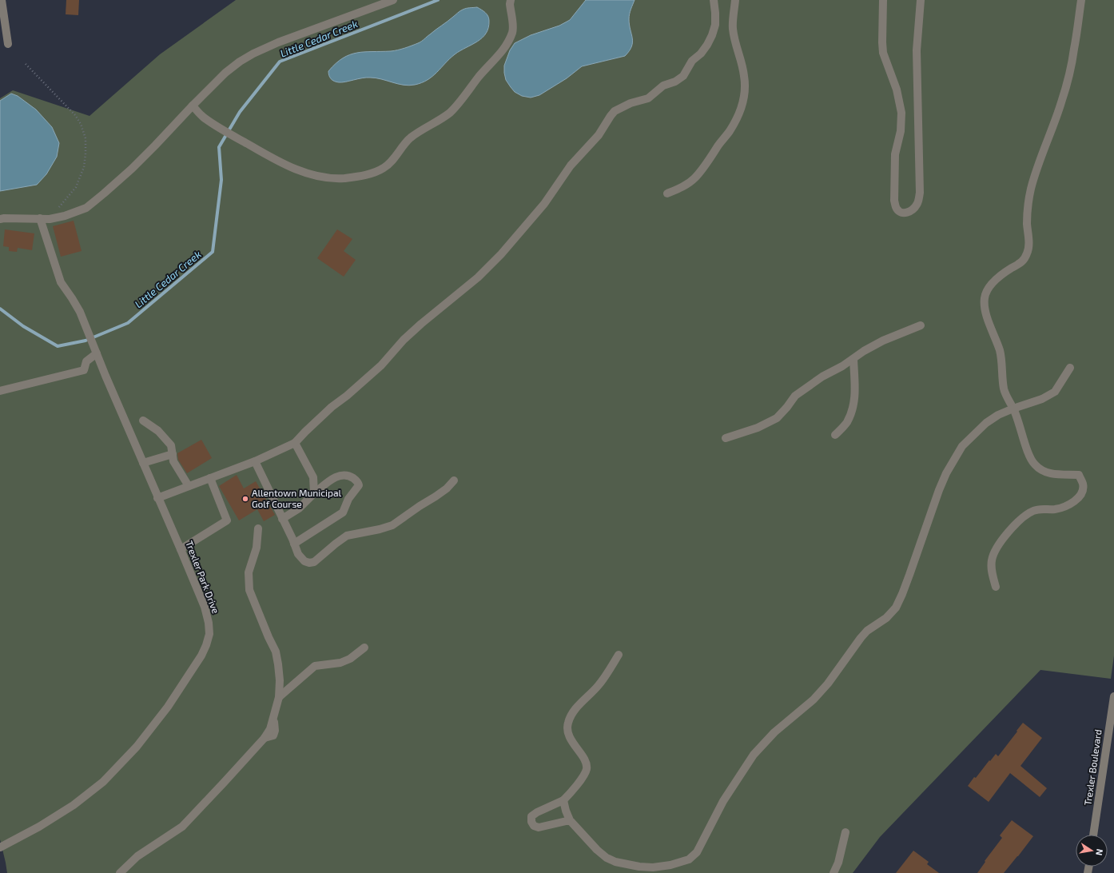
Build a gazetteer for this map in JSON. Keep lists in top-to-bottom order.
{
  "streets": {
    "street": ["Trexler Park Drive", "Trexler Boulevard"]
  },
  "water": ["Little Cedar Creek"],
  "places": ["Allentown Municipal Golf Course"],
  "north": "right"
}
